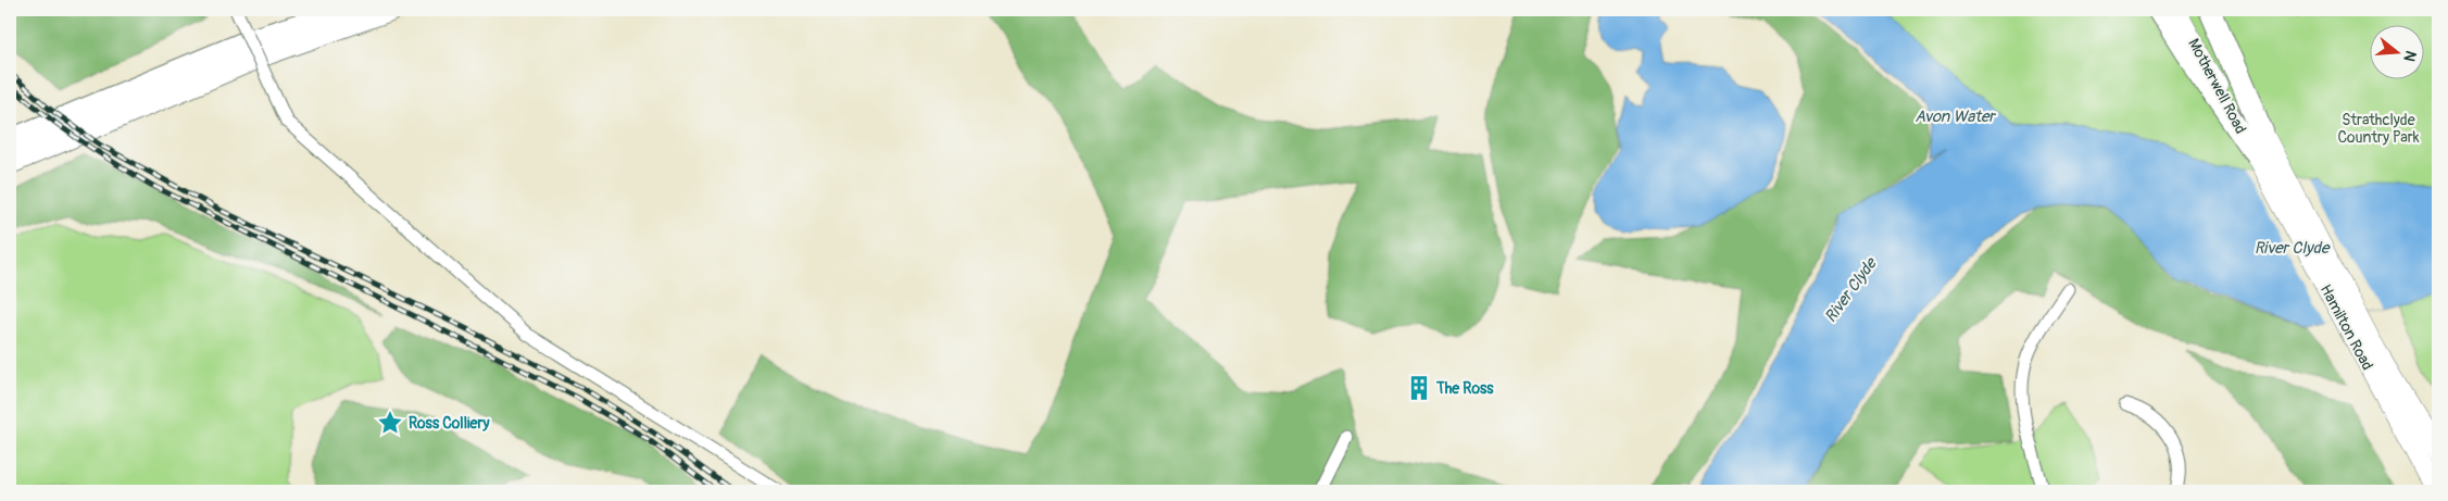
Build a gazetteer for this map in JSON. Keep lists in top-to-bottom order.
{
  "streets": {
    "main road": ["Motherwell Road", "Hamilton Road"]
  },
  "crossings": [
    ["Motherwell Road", "Hamilton Road"]
  ],
  "water": ["Avon Water", "River Clyde"],
  "parks": ["Strathclyde Country Park"],
  "places": {
    "building": ["The Ross"],
    "place": ["Ross Colliery"]
  },
  "north": "right"
}
